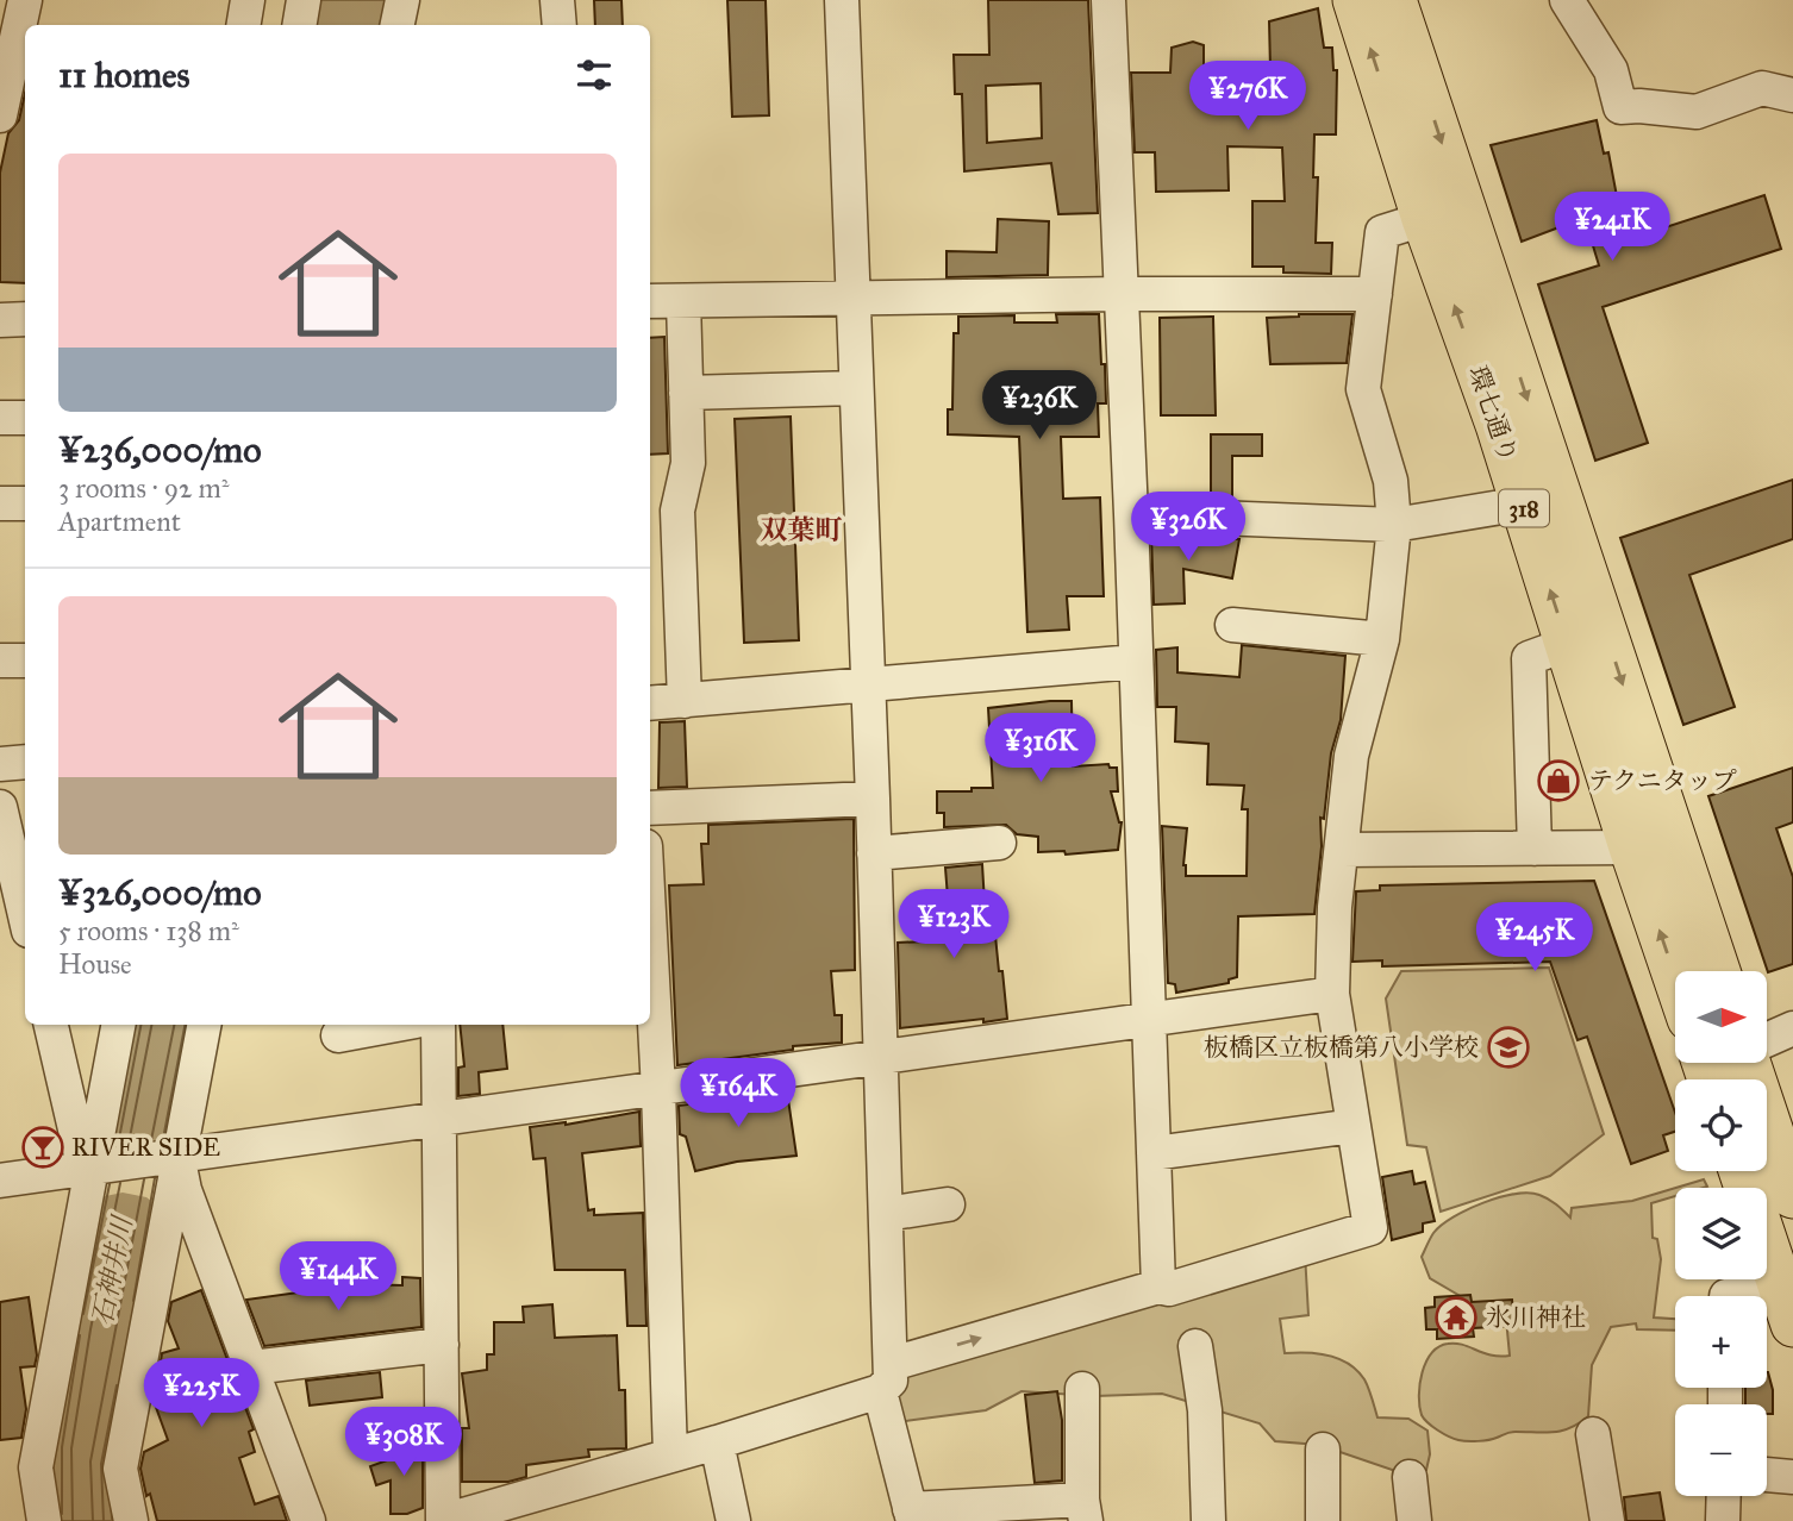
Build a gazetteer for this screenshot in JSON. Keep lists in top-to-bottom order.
{
  "streets": {
    "main road": ["環七通り", "318"]
  },
  "districts": ["双葉町"],
  "water": ["石神井川"],
  "places": {
    "shop": ["テクニタップ"],
    "school or university": ["板橋区立板橋第八小学校"],
    "bar": ["RIVER SIDE"],
    "temple": ["氷川神社"]
  },
  "north": "right",
  "page": {
    "heading": "11 homes",
    "price": [
      "¥276K",
      "¥241K",
      "¥236K",
      "¥326K",
      "¥316K",
      "¥123K",
      "¥245K",
      "¥164K",
      "¥144K",
      "¥225K",
      "¥308K"
    ],
    "list": [
      {
        "name": "¥236,000/mo",
        "note": "3 rooms · 92 m² · Apartment"
      },
      {
        "name": "¥326,000/mo",
        "note": "5 rooms · 138 m² · House"
      }
    ],
    "map_buttons": ["+", "−"]
  }
}
